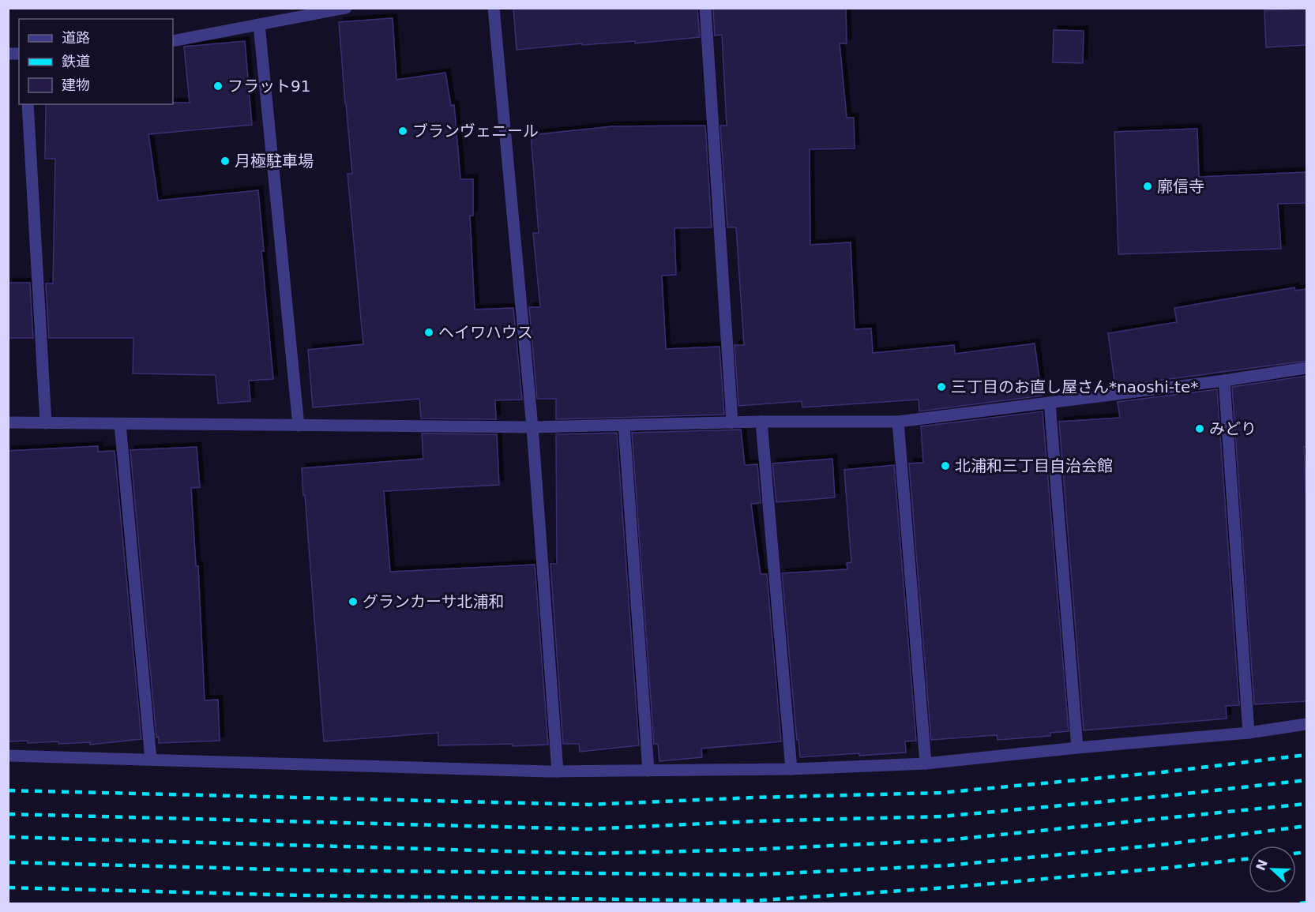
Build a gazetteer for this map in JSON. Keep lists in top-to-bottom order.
{
  "places": [
    "フラット91",
    "ブランヴェニール",
    "月極駐車場",
    "廓信寺",
    "ヘイワハウス",
    "三丁目のお直し屋さん*naoshi-te*",
    "みどり",
    "北浦和三丁目自治会館",
    "グランカーサ北浦和"
  ],
  "legend": ["道路", "鉄道", "建物"],
  "north": "left"
}
